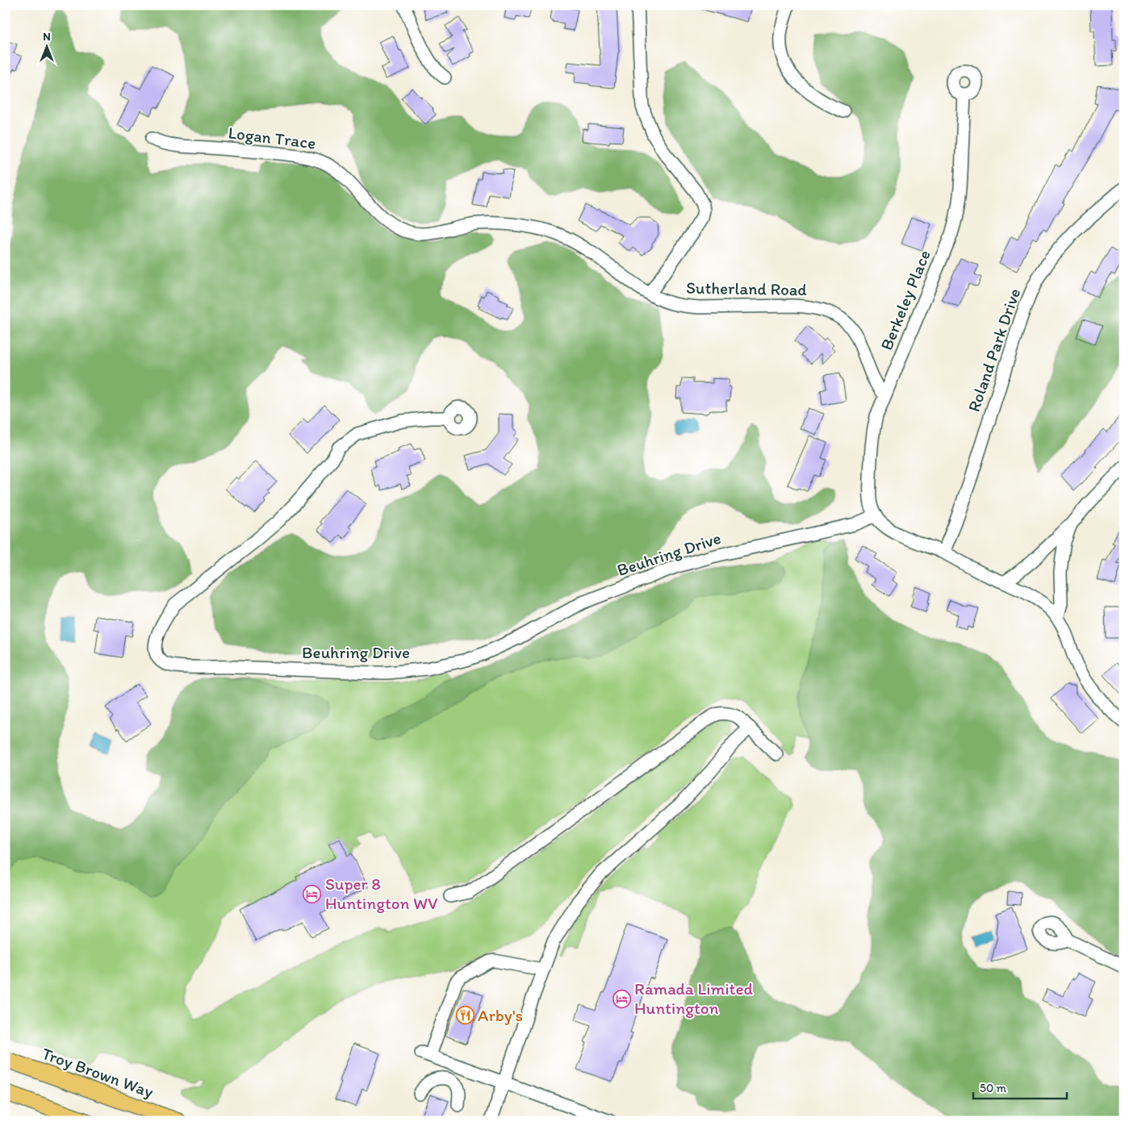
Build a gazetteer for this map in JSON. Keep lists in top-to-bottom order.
{
  "streets": {
    "main road": ["Troy Brown Way"],
    "street": [
      "Logan Trace",
      "Sutherland Road",
      "Berkeley Place",
      "Roland Park Drive",
      "Beuhring Drive"
    ]
  },
  "crossings": [
    ["Logan Trace", "Sutherland Road"],
    ["Sutherland Road", "Berkeley Place"],
    ["Berkeley Place", "Beuhring Drive"]
  ],
  "places": {
    "hotel": ["Super 8 Huntington WV", "Ramada Limited Huntington"],
    "restaurant": ["Arby's"]
  },
  "scale_bar": "50 m",
  "north": "top"
}
